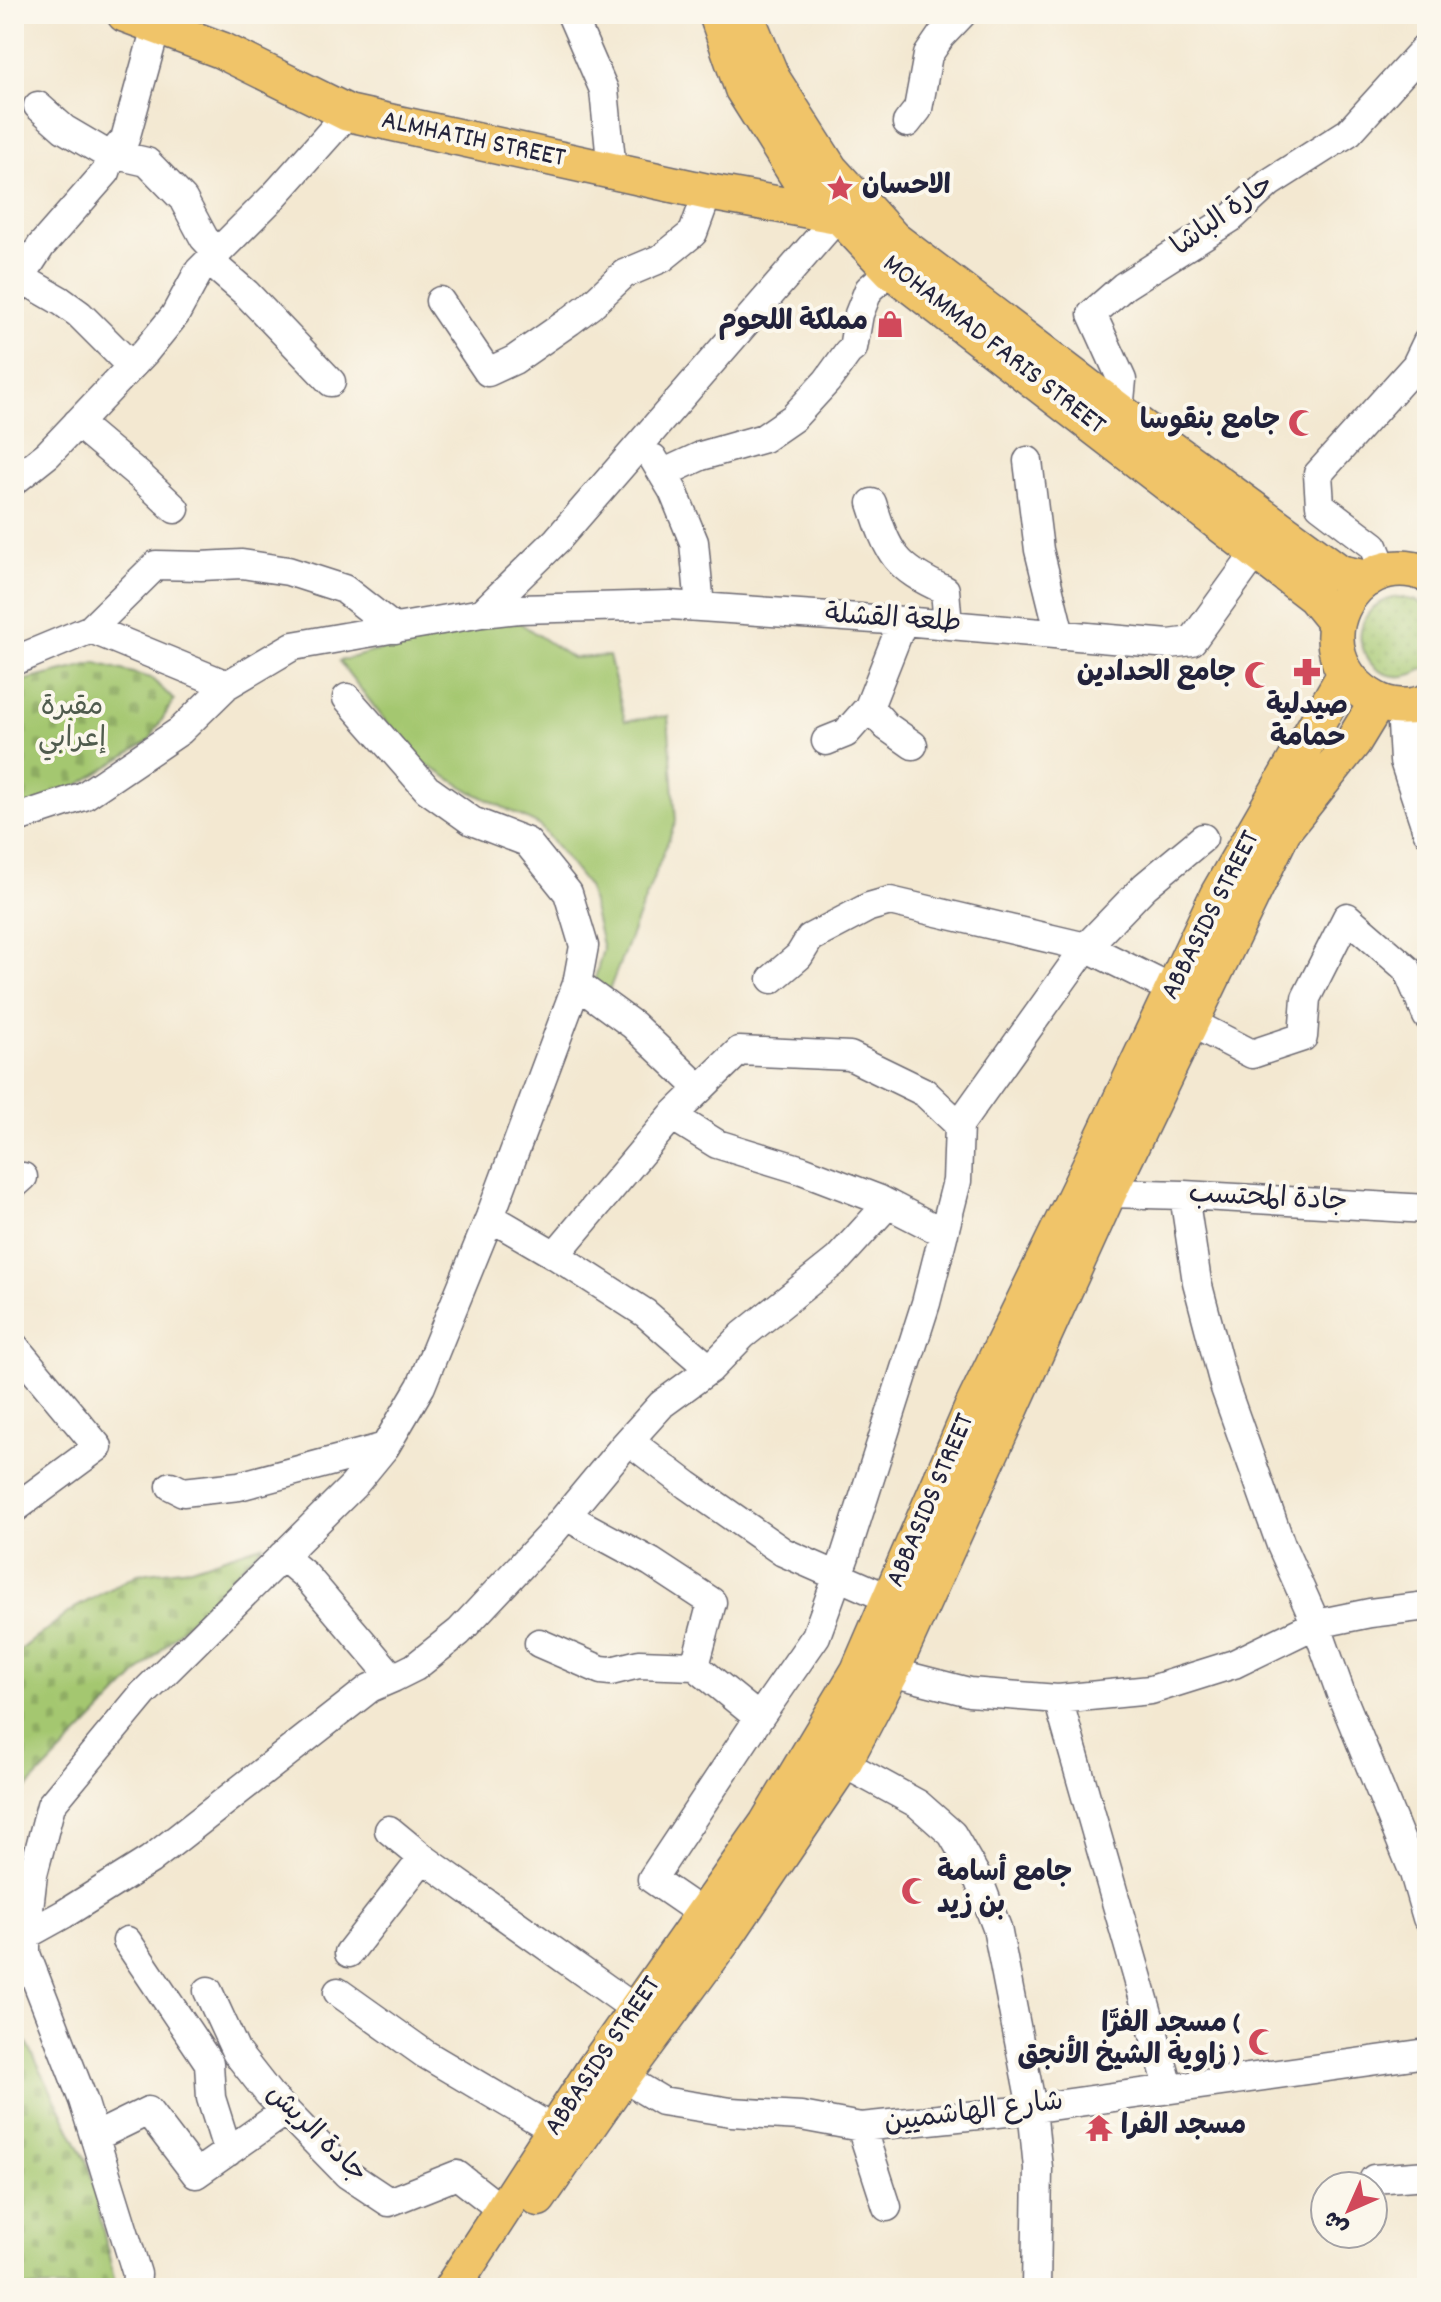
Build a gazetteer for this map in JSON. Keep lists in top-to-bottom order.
{
  "streets": {
    "main road": ["ALMHATIH STREET", "MOHAMMAD FARIS STREET", "ABBASIDS STREET"],
    "street": [
      "حارة الباشا",
      "طلعة القشلة",
      "جادة المحتسب",
      "شارع الهاشميين",
      "جادة الريش"
    ]
  },
  "crossings": [
    ["ALMHATIH STREET", "MOHAMMAD FARIS STREET"],
    ["حارة الباشا", "MOHAMMAD FARIS STREET"],
    ["MOHAMMAD FARIS STREET", "طلعة القشلة"],
    ["ABBASIDS STREET", "جادة المحتسب"],
    ["ABBASIDS STREET", "شارع الهاشميين"],
    ["ABBASIDS STREET", "جادة الريش"]
  ],
  "parks": ["مقبرة إعرابي"],
  "places": {
    "place": ["الاحسان"],
    "shop": ["مملكة اللحوم"],
    "mosque": [
      "جامع بنقوسا",
      "جامع الحدادين",
      "جامع أسامة بن زيد",
      "مسجد الفرَّا ( زاوية الشيخ الأنجق )"
    ],
    "pharmacy": ["صيدلية حمامة"],
    "temple": ["مسجد الفرا"]
  },
  "north": "bottom left"
}
